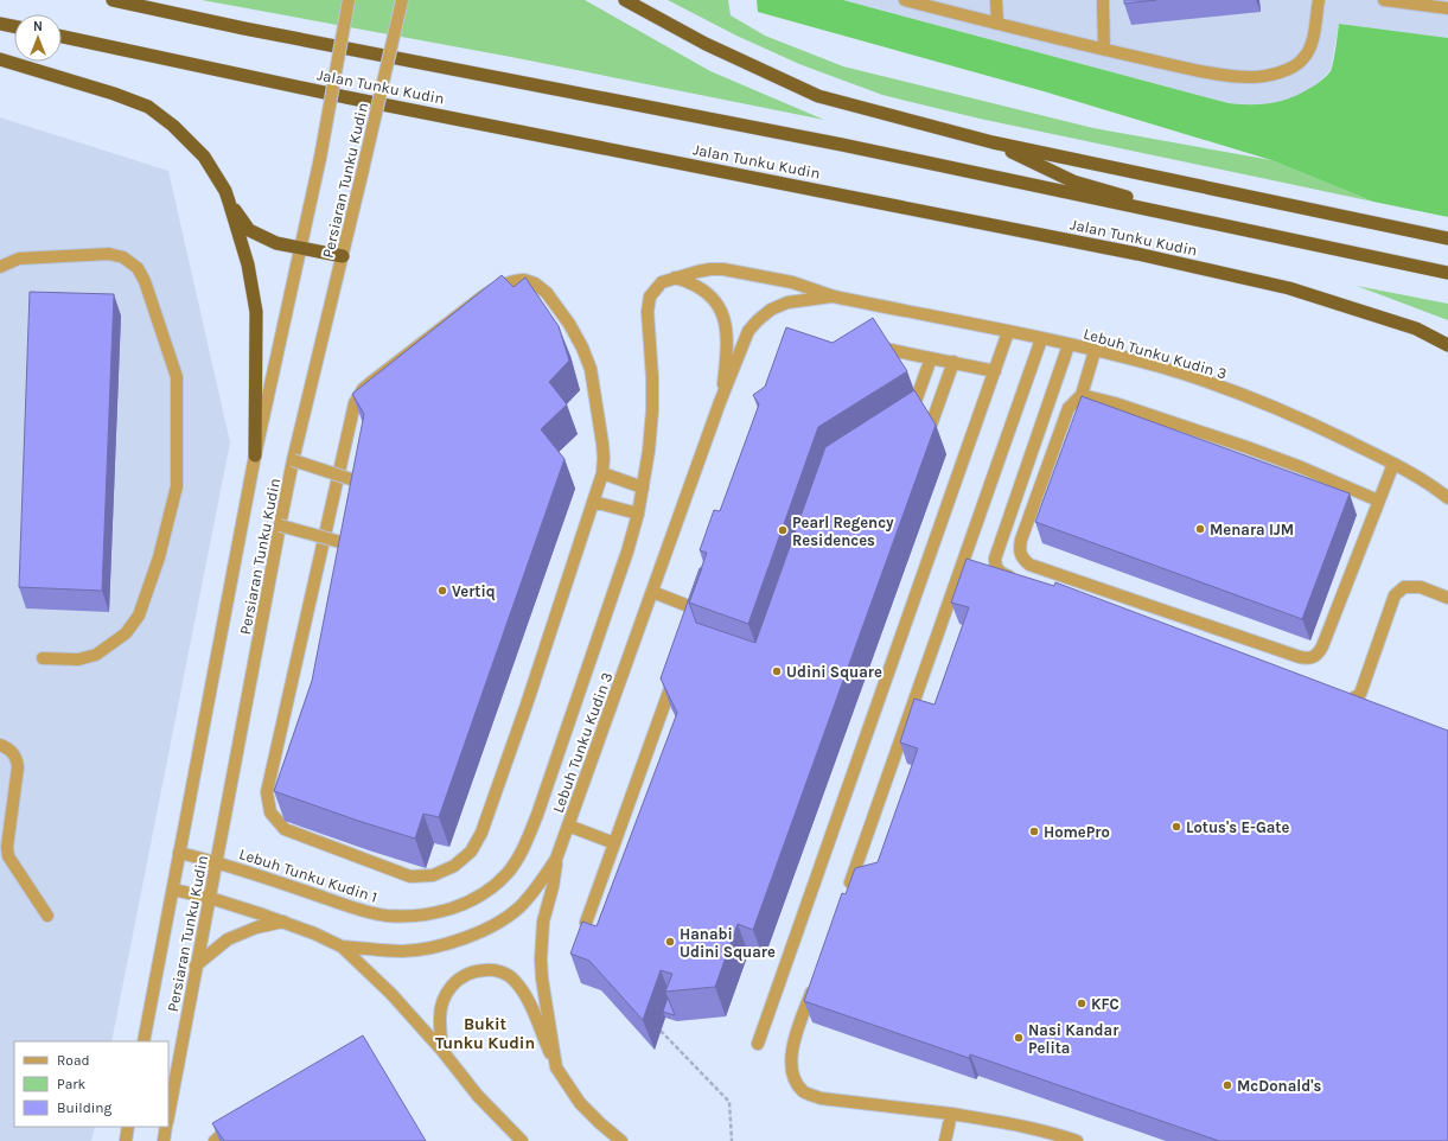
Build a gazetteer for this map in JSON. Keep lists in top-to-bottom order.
{
  "streets": {
    "highway": ["Jalan Tunku Kudin"],
    "street": ["Persiaran Tunku Kudin", "Lebuh Tunku Kudin 3", "Lebuh Tunku Kudin 1"]
  },
  "crossings": [
    ["Persiaran Tunku Kudin", "Lebuh Tunku Kudin 1"],
    ["Lebuh Tunku Kudin 3", "Lebuh Tunku Kudin 1"]
  ],
  "districts": ["Bukit Tunku Kudin"],
  "places": [
    "Menara IJM",
    "Pearl Regency Residences",
    "Vertiq",
    "Udini Square",
    "Lotus's E-Gate",
    "HomePro",
    "Hanabi Udini Square",
    "KFC",
    "Nasi Kandar Pelita",
    "McDonald's"
  ],
  "legend": ["Road", "Park", "Building"],
  "north": "top"
}
